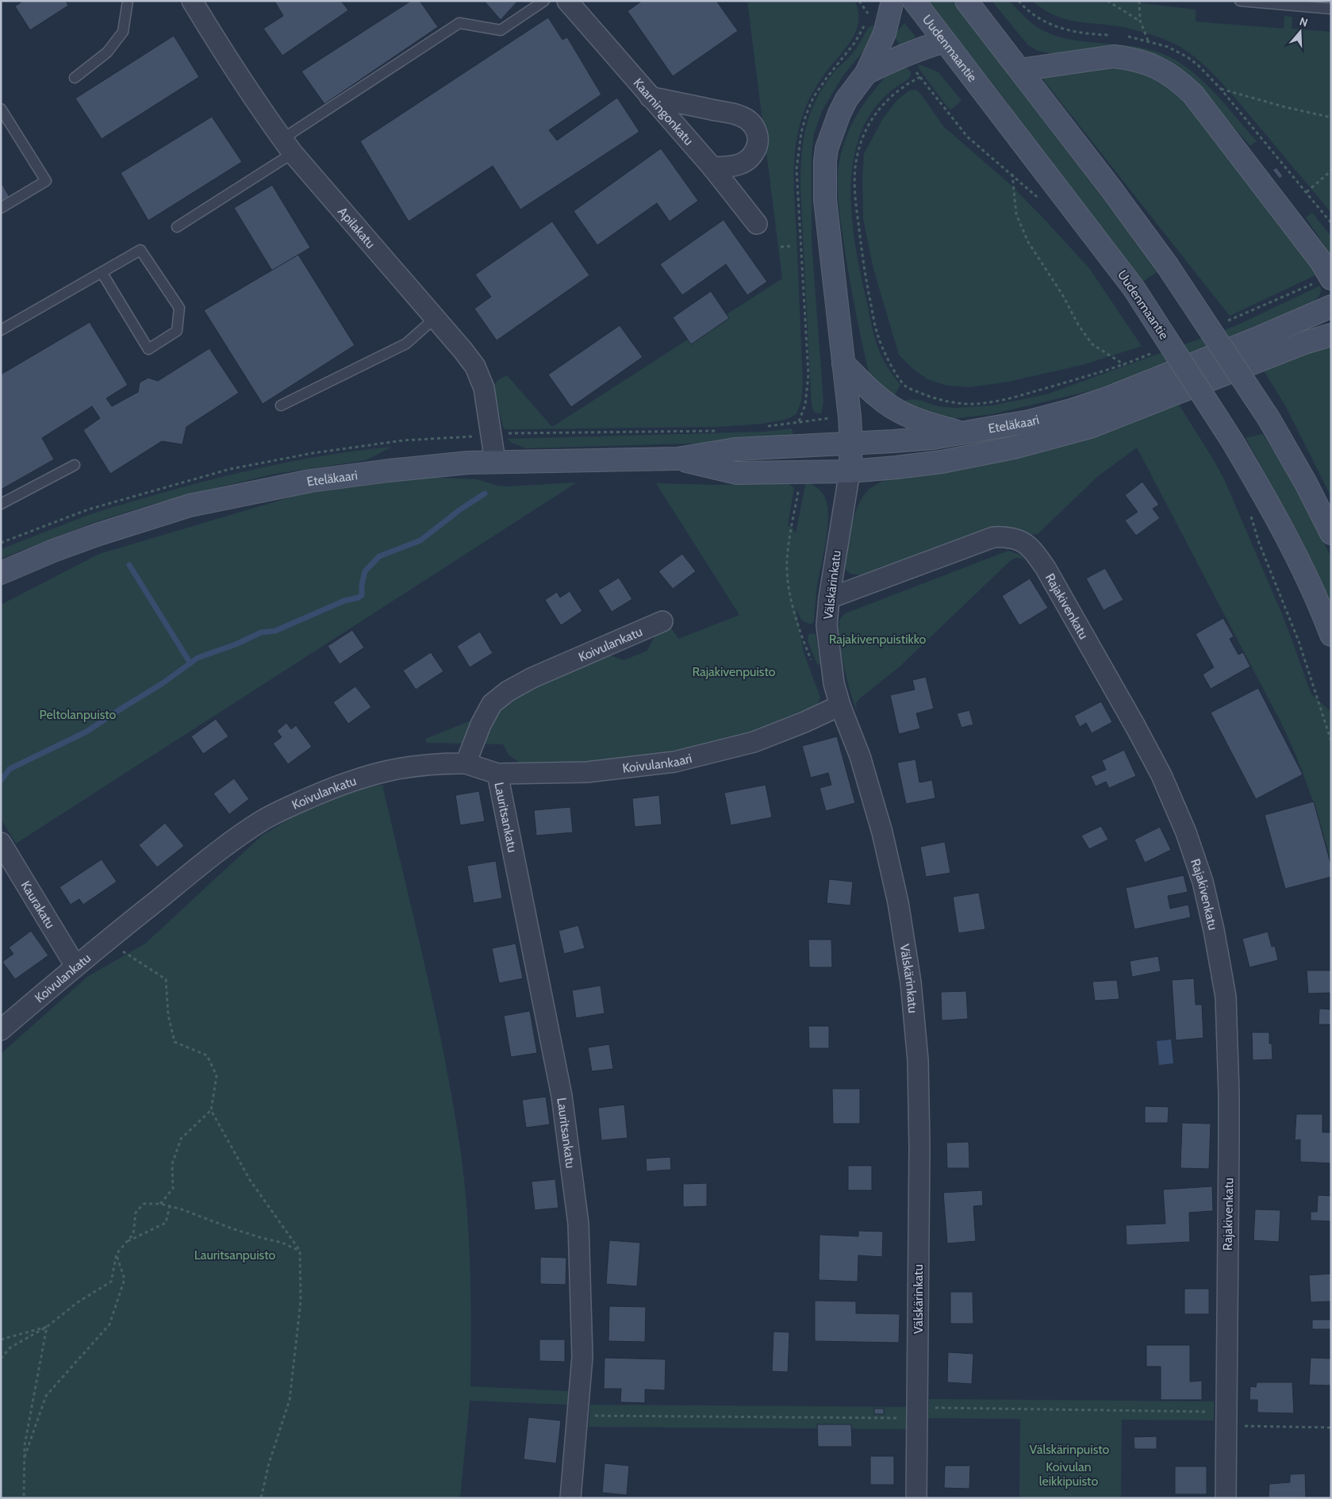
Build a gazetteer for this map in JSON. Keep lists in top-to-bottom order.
{
  "streets": {
    "main road": ["Uudenmaantie", "Eteläkaari"],
    "street": [
      "Kaarningonkatu",
      "Apilakatu",
      "Välskärinkatu",
      "Rajakivenkatu",
      "Koivulankatu",
      "Koivulankaari",
      "Lauritsankatu",
      "Kaurakatu"
    ]
  },
  "crossings": [
    ["Apilakatu", "Eteläkaari"],
    ["Eteläkaari", "Välskärinkatu"],
    ["Välskärinkatu", "Rajakivenkatu"],
    ["Välskärinkatu", "Koivulankaari"],
    ["Koivulankatu", "Koivulankaari"],
    ["Koivulankatu", "Kaurakatu"],
    ["Koivulankaari", "Lauritsankatu"]
  ],
  "parks": [
    "Rajakivenpuistikko",
    "Rajakivenpuisto",
    "Peltolanpuisto",
    "Lauritsanpuisto",
    "Välskärinpuisto",
    "Koivulan leikkipuisto"
  ],
  "north": "top"
}
